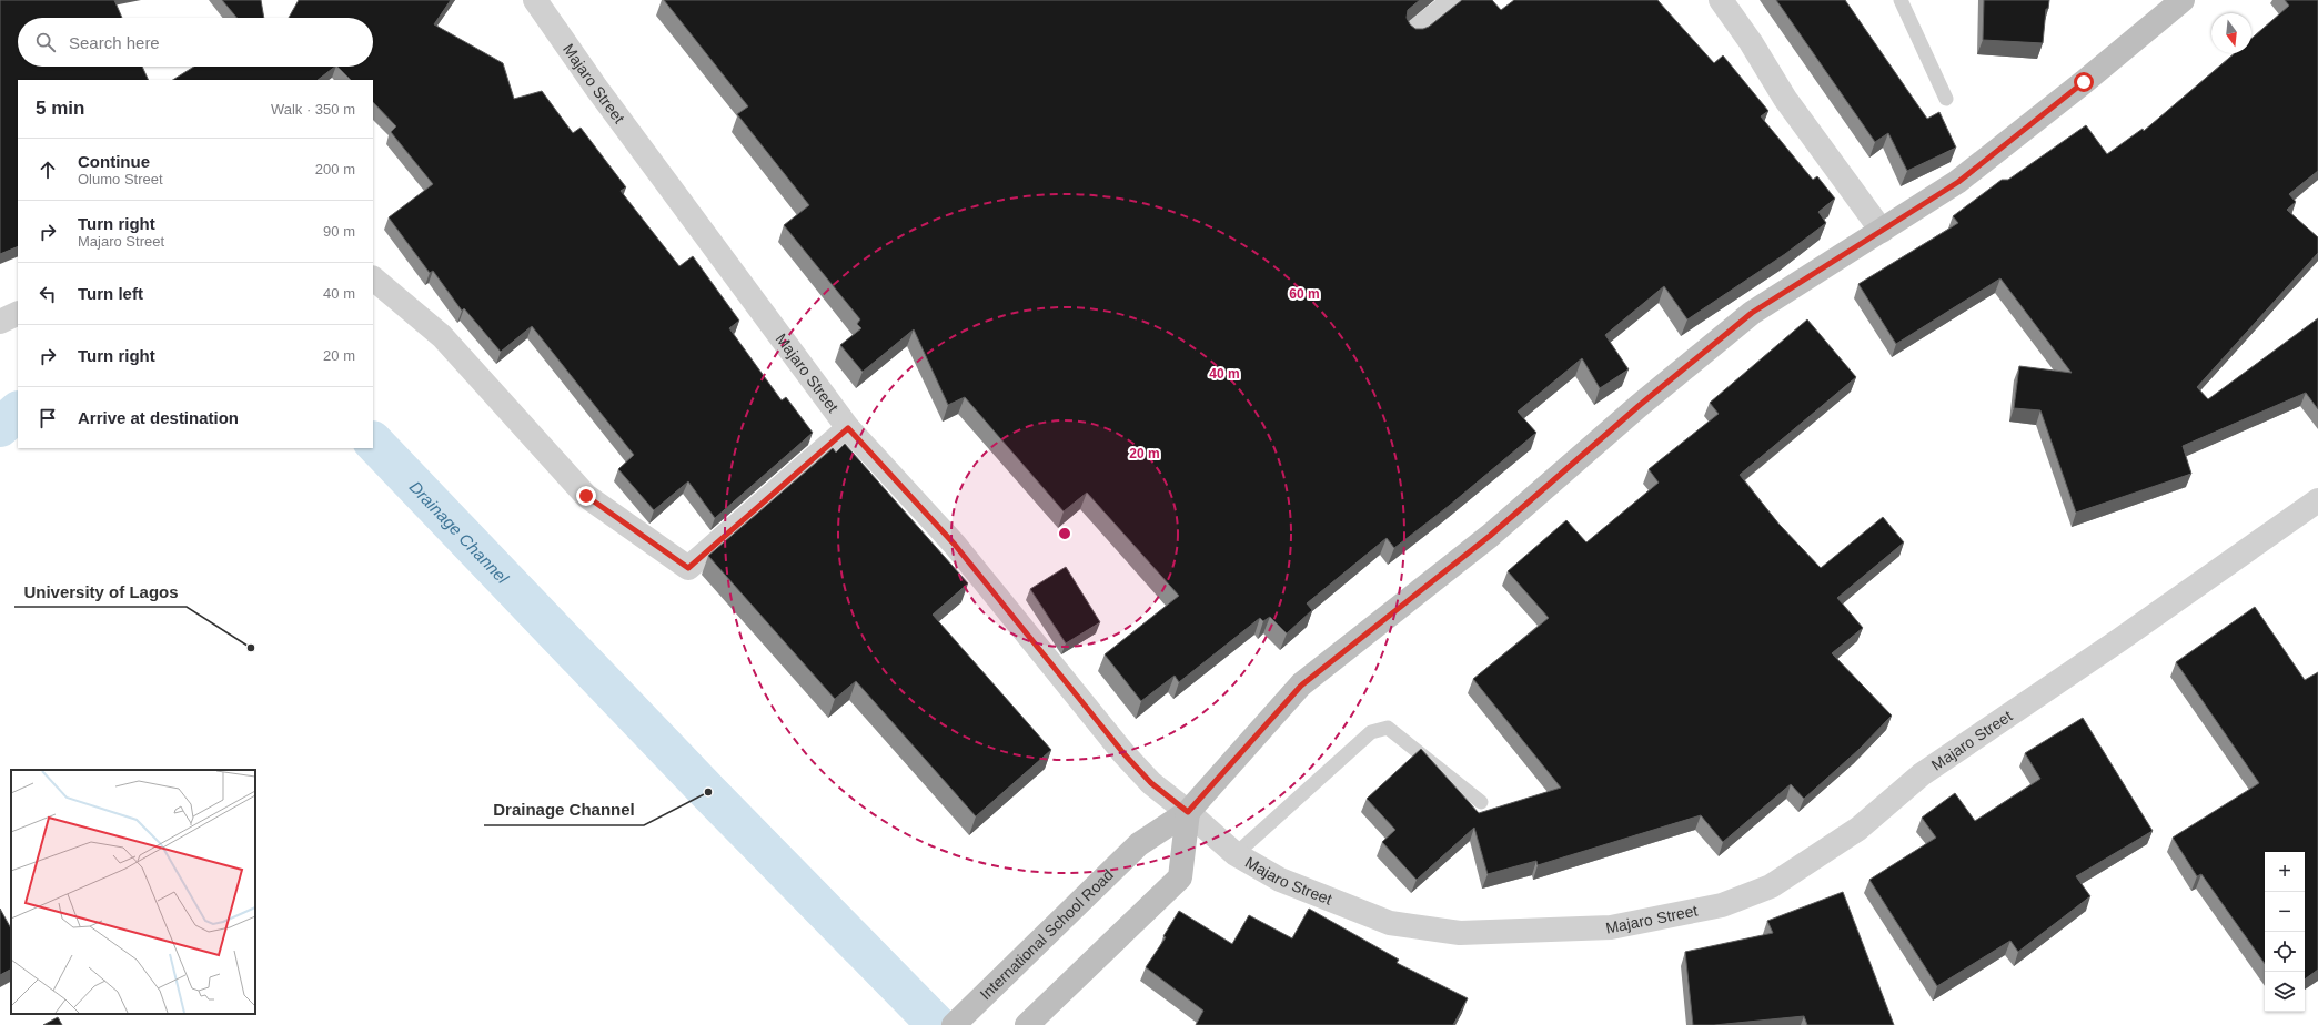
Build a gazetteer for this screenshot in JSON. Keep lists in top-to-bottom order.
{
  "streets": {
    "street": ["Majaro Street", "International School Road"]
  },
  "crossings": [
    ["Majaro Street", "International School Road"]
  ],
  "water": ["Drainage Channel"],
  "places": ["University of Lagos", "Drainage Channel"],
  "north": "bottom",
  "page": {
    "search": "Search here",
    "heading": ["5 min", "Walk · 350 m"],
    "list": [
      ["Continue", "Olumo Street", "200 m"],
      ["Turn right", "Majaro Street", "90 m"],
      ["Turn left", "40 m"],
      ["Turn right", "20 m"],
      "Arrive at destination"
    ],
    "map_buttons": ["+", "−"]
  },
  "rings": ["60 m", "40 m", "20 m"]
}
